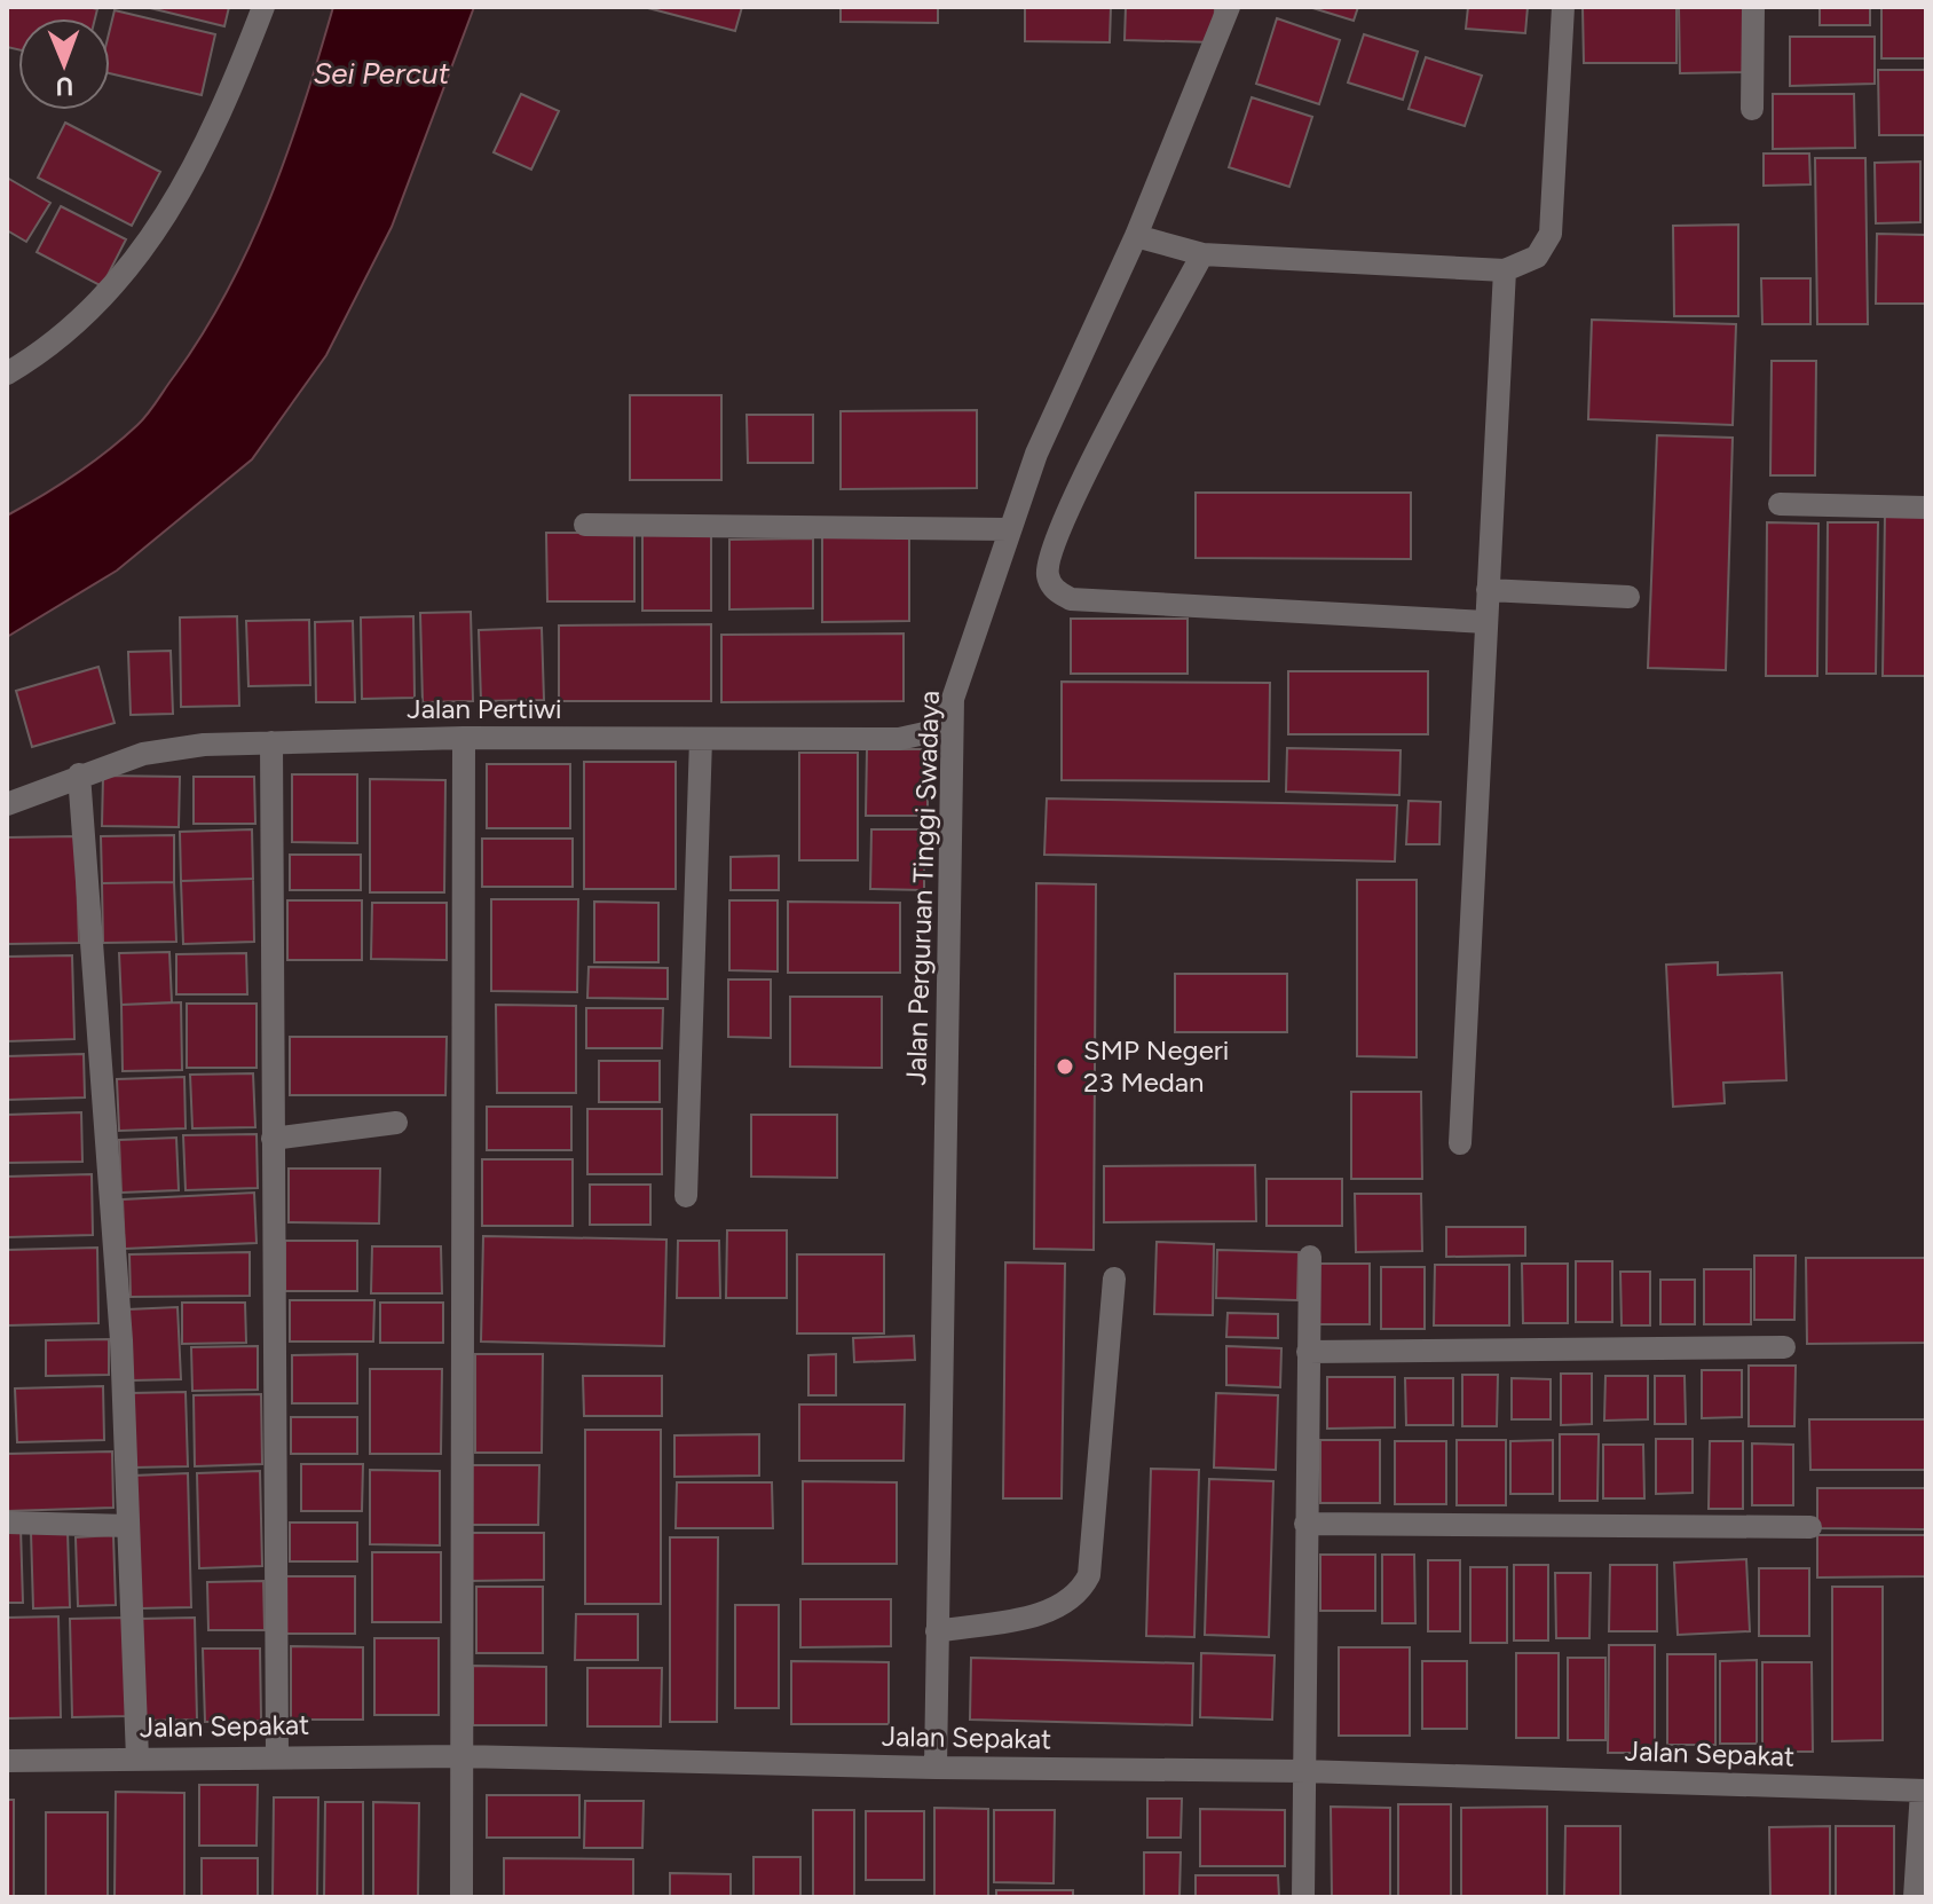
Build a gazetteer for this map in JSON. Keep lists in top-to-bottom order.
{
  "streets": {
    "street": ["Jalan Pertiwi", "Jalan Perguruan Tinggi Swadaya", "Jalan Sepakat"]
  },
  "crossings": [
    ["Jalan Pertiwi", "Jalan Perguruan Tinggi Swadaya"],
    ["Jalan Perguruan Tinggi Swadaya", "Jalan Sepakat"]
  ],
  "water": ["Sei Percut"],
  "places": ["SMP Negeri 23 Medan"],
  "north": "bottom"
}
